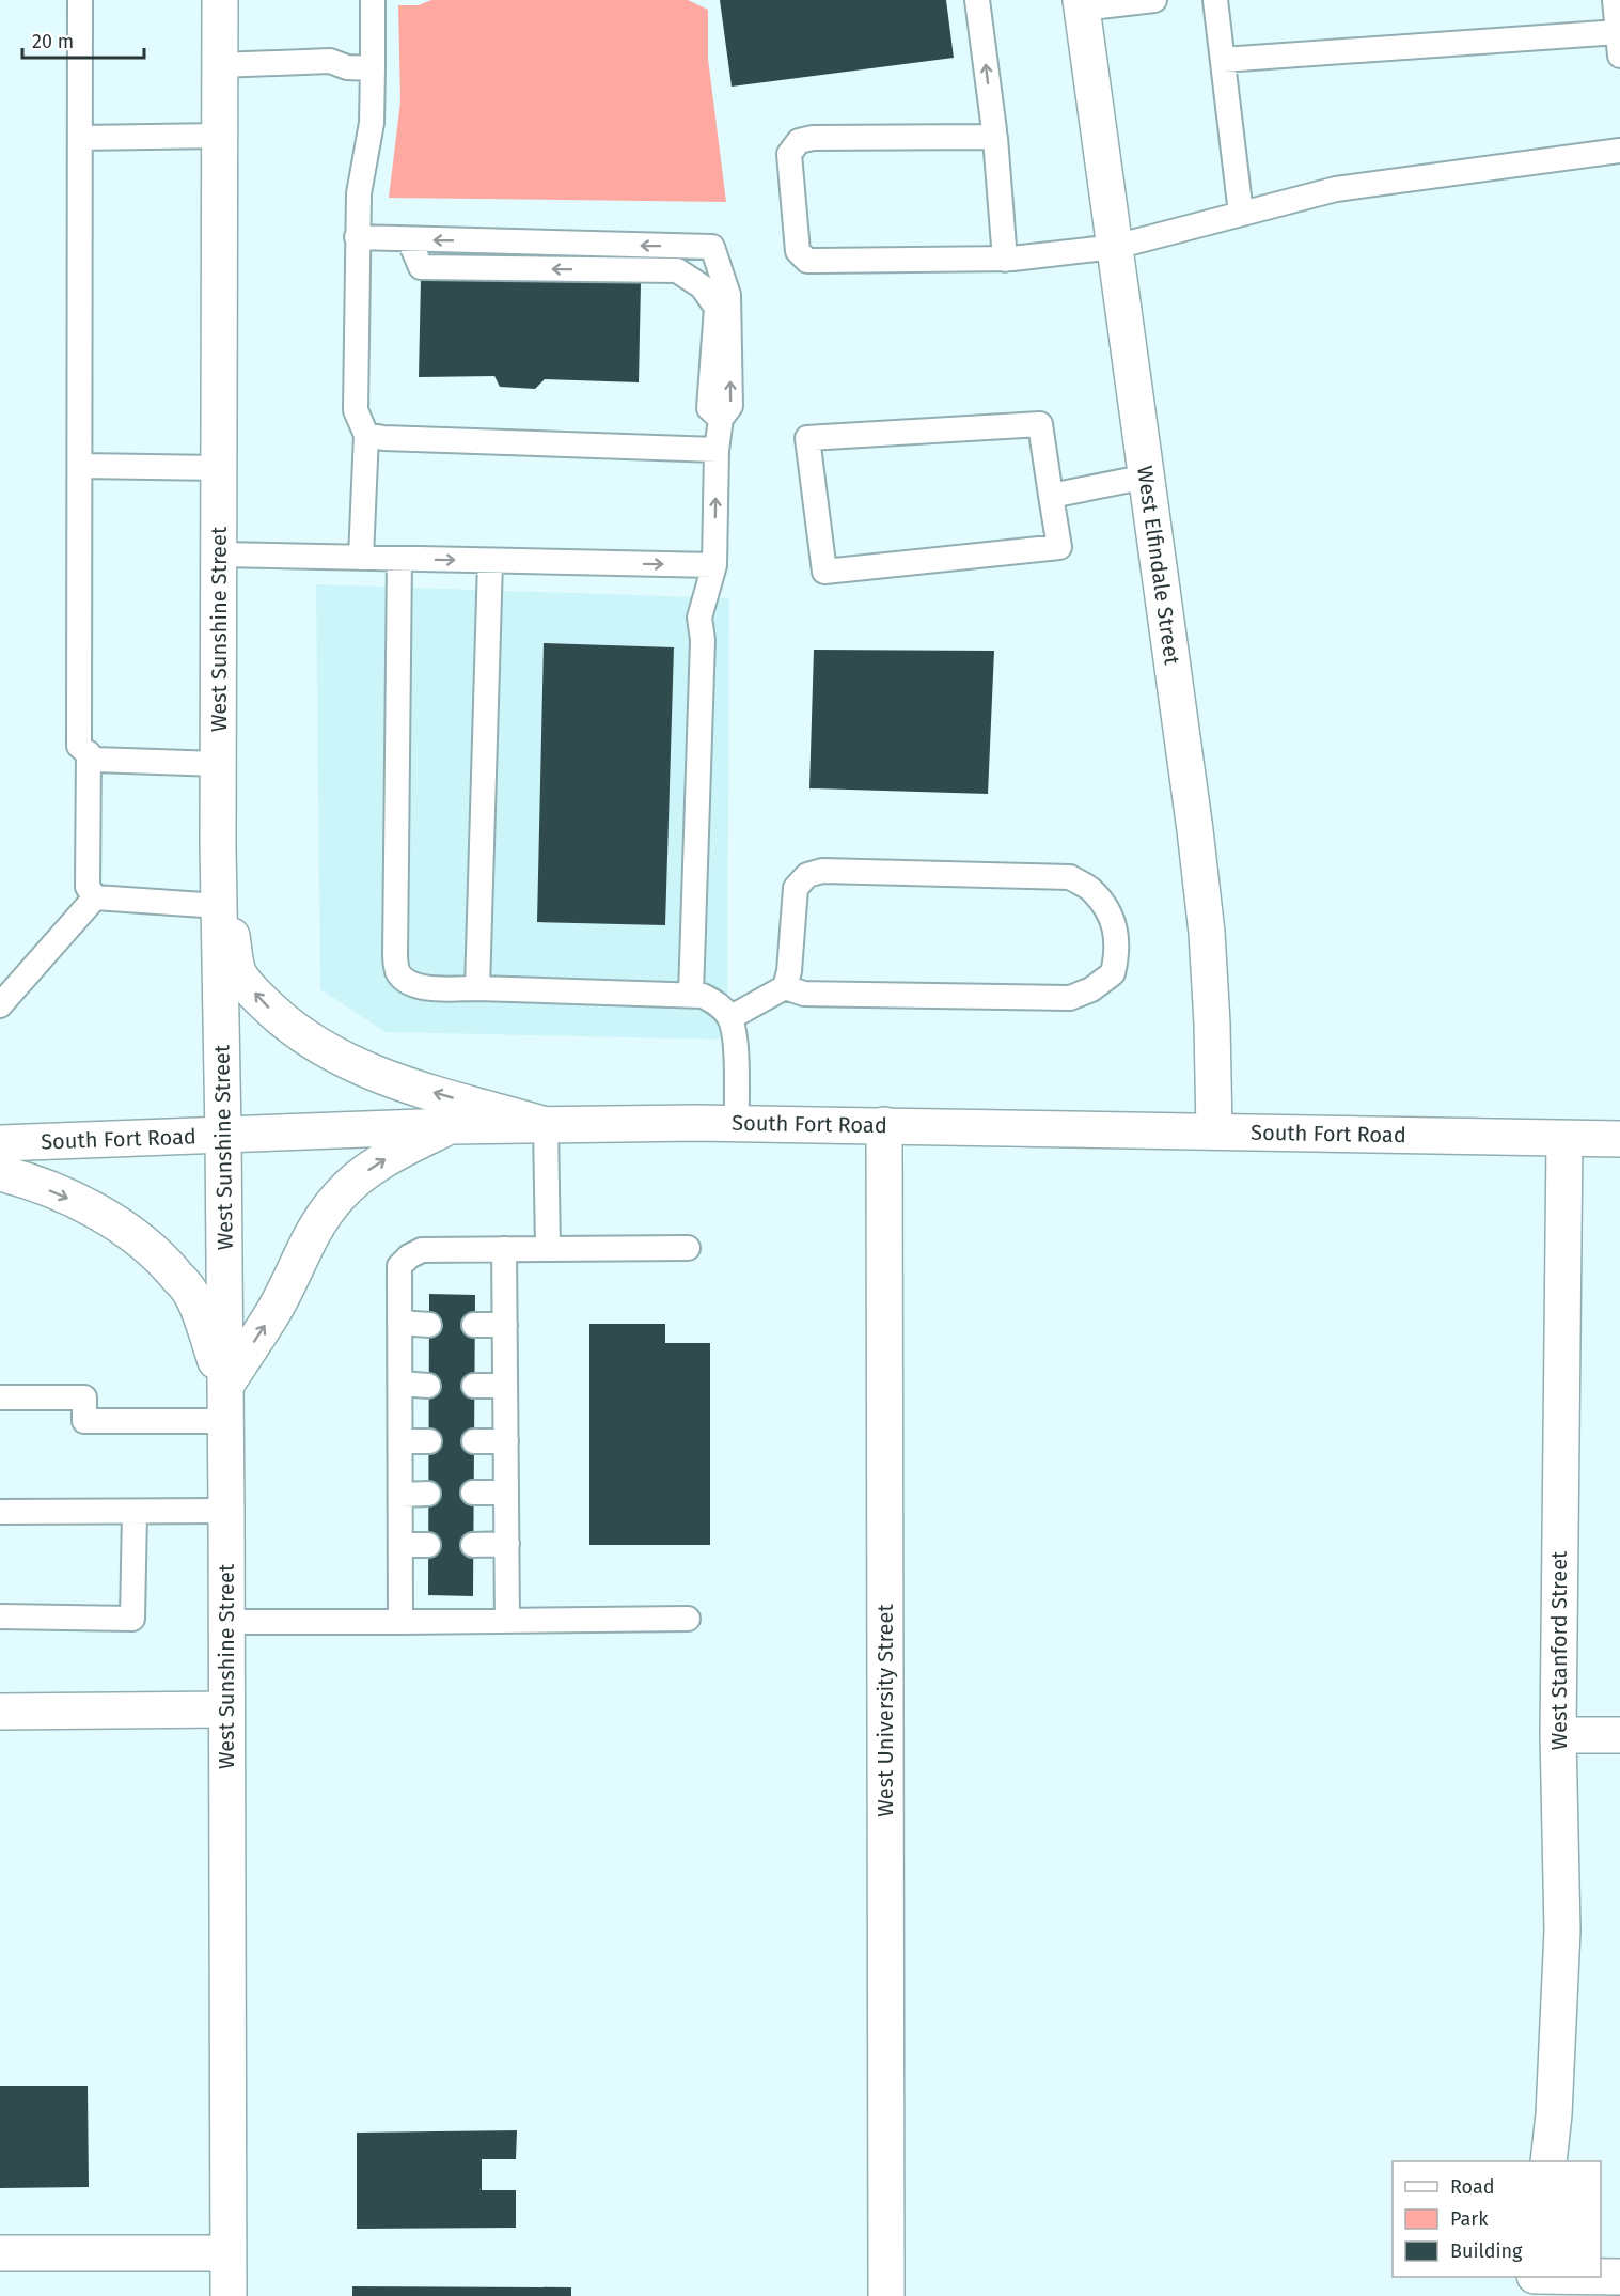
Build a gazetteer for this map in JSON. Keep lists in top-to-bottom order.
{
  "streets": {
    "street": [
      "West Elfindale Street",
      "West Sunshine Street",
      "South Fort Road",
      "West Stanford Street",
      "West University Street"
    ]
  },
  "crossings": [
    ["West Elfindale Street", "South Fort Road"],
    ["West Sunshine Street", "South Fort Road"],
    ["South Fort Road", "West Stanford Street"],
    ["South Fort Road", "West University Street"]
  ],
  "legend": ["Road", "Park", "Building"],
  "scale_bar": "20 m"
}
